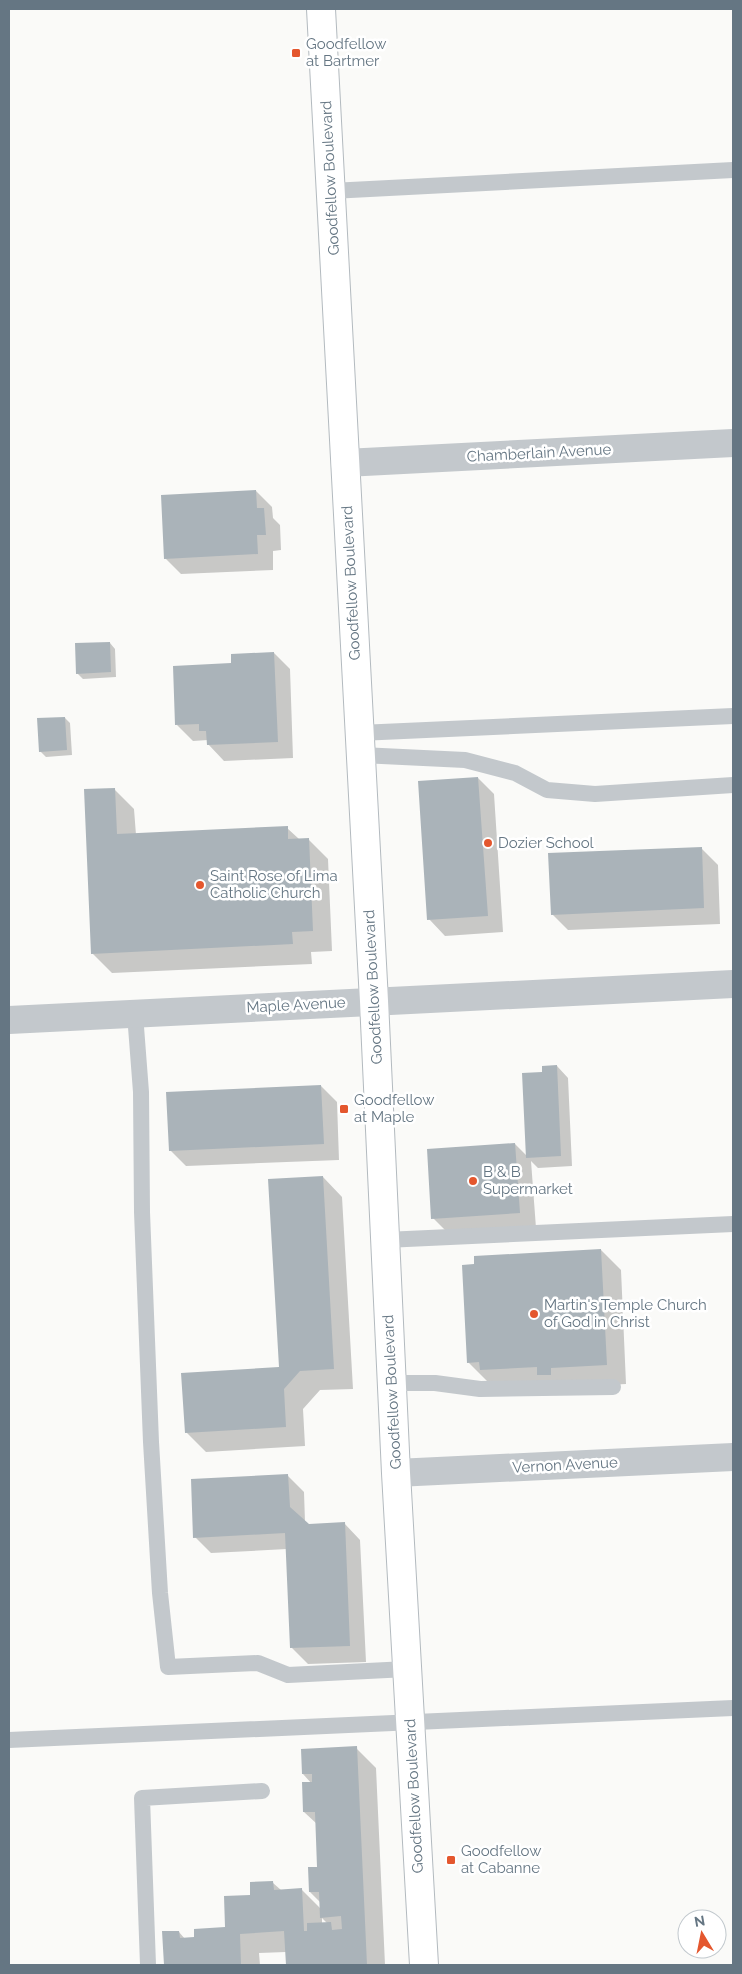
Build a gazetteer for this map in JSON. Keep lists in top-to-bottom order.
{
  "streets": {
    "main road": ["Goodfellow Boulevard"],
    "street": ["Chamberlain Avenue", "Maple Avenue", "Vernon Avenue"]
  },
  "crossings": [
    ["Goodfellow Boulevard", "Chamberlain Avenue"],
    ["Goodfellow Boulevard", "Maple Avenue"],
    ["Goodfellow Boulevard", "Vernon Avenue"]
  ],
  "places": {
    "transit": ["Goodfellow at Bartmer", "Goodfellow at Maple", "Goodfellow at Cabanne"],
    "other": [
      "Dozier School",
      "Saint Rose of Lima Catholic Church",
      "B & B Supermarket",
      "Martin's Temple Church of God in Christ"
    ]
  },
  "north": "top"
}
